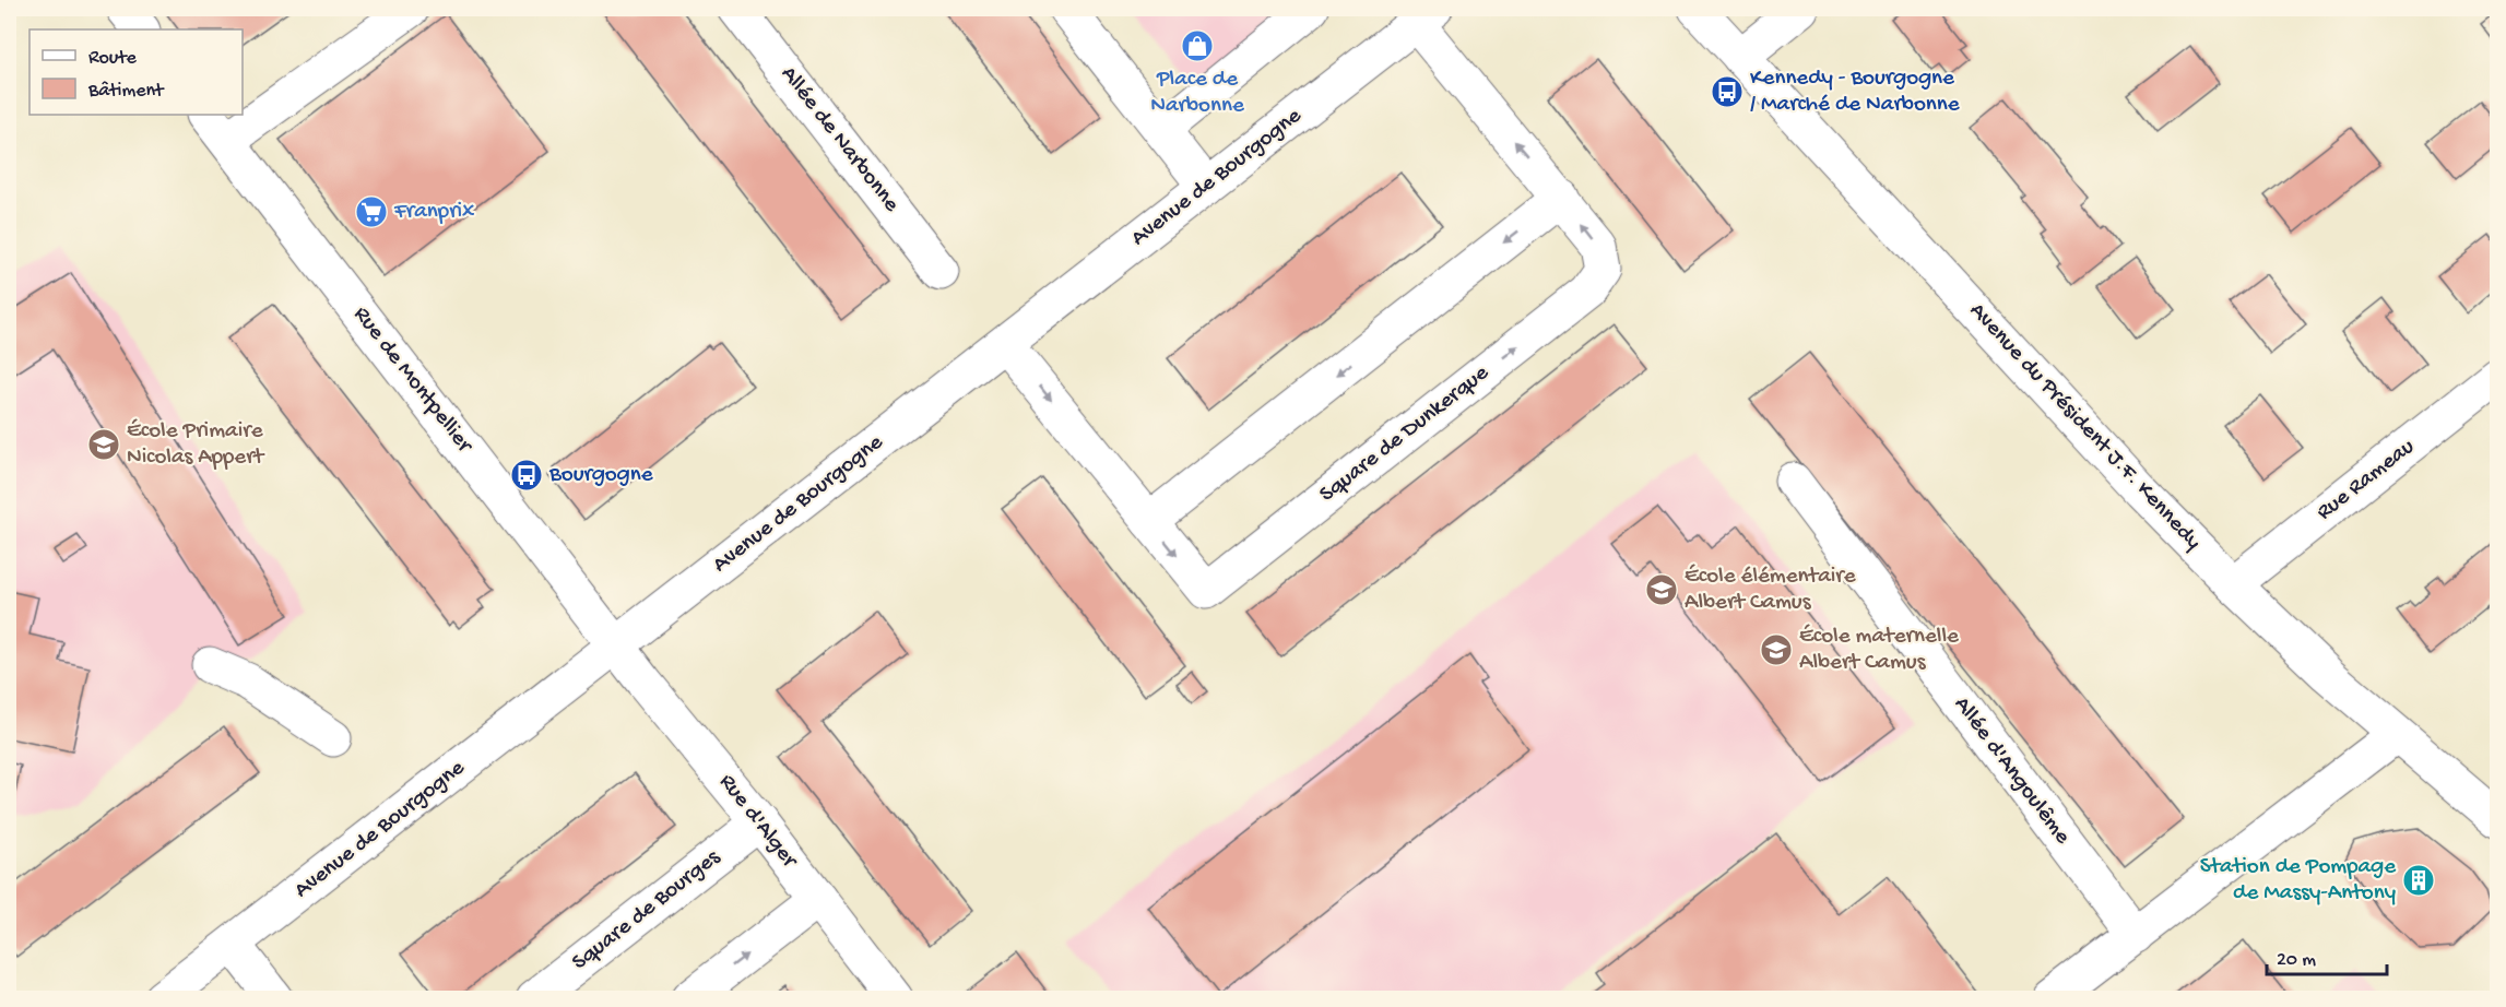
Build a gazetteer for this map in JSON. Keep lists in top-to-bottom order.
{
  "streets": {
    "street": [
      "Allée de Narbonne",
      "Avenue de Bourgogne",
      "Rue de Montpellier",
      "Avenue du Président J.F. Kennedy",
      "Square de Dunkerque",
      "Rue Rameau",
      "Allée d'Angoulême",
      "Rue d'Alger",
      "Square de Bourges"
    ]
  },
  "crossings": [
    ["Avenue de Bourgogne", "Rue de Montpellier"],
    ["Avenue de Bourgogne", "Square de Dunkerque"],
    ["Avenue de Bourgogne", "Rue d'Alger"],
    ["Rue de Montpellier", "Rue d'Alger"],
    ["Avenue du Président J.F. Kennedy", "Rue Rameau"],
    ["Rue d'Alger", "Square de Bourges"]
  ],
  "places": {
    "shop": ["Place de Narbonne"],
    "bus stop": ["Kennedy - Bourgogne / Marché de Narbonne", "Bourgogne"],
    "supermarket": ["Franprix"],
    "school or university": ["École Primaire Nicolas Appert", "École élémentaire Albert Camus", "École maternelle Albert Camus"],
    "building": ["Station de Pompage de Massy-Antony"]
  },
  "legend": ["Route", "Bâtiment"],
  "scale_bar": "20 m"
}
